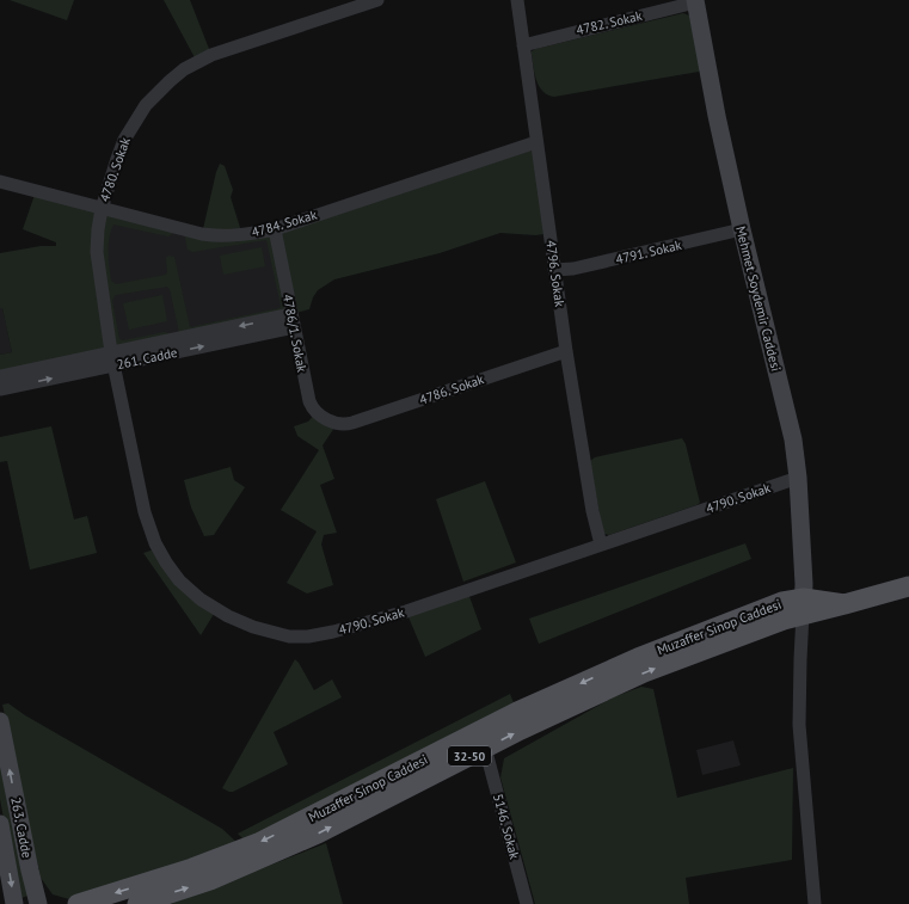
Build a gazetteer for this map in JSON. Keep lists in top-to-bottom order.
{
  "streets": {
    "main road": ["Muzaffer Sinop Caddesi", "32-50"],
    "street": [
      "4782. Sokak",
      "4780. Sokak",
      "4784. Sokak",
      "4791. Sokak",
      "4796. Sokak",
      "Mehmet Soydemir Caddesi",
      "4786/1. Sokak",
      "261. Cadde",
      "4786. Sokak",
      "4790. Sokak",
      "5146. Sokak",
      "263. Cadde"
    ]
  },
  "crossings": [
    ["4782. Sokak", "4796. Sokak"],
    ["4782. Sokak", "Mehmet Soydemir Caddesi"],
    ["4780. Sokak", "4784. Sokak"],
    ["4780. Sokak", "261. Cadde"],
    ["4780. Sokak", "4790. Sokak"],
    ["4784. Sokak", "4796. Sokak"],
    ["4784. Sokak", "4786/1. Sokak"],
    ["4791. Sokak", "4796. Sokak"],
    ["4791. Sokak", "Mehmet Soydemir Caddesi"],
    ["4796. Sokak", "4786. Sokak"],
    ["4796. Sokak", "4790. Sokak"],
    ["Mehmet Soydemir Caddesi", "4790. Sokak"],
    ["Mehmet Soydemir Caddesi", "Muzaffer Sinop Caddesi"],
    ["4786/1. Sokak", "261. Cadde"],
    ["4786/1. Sokak", "4786. Sokak"],
    ["261. Cadde", "4790. Sokak"],
    ["Muzaffer Sinop Caddesi", "5146. Sokak"]
  ]
}
